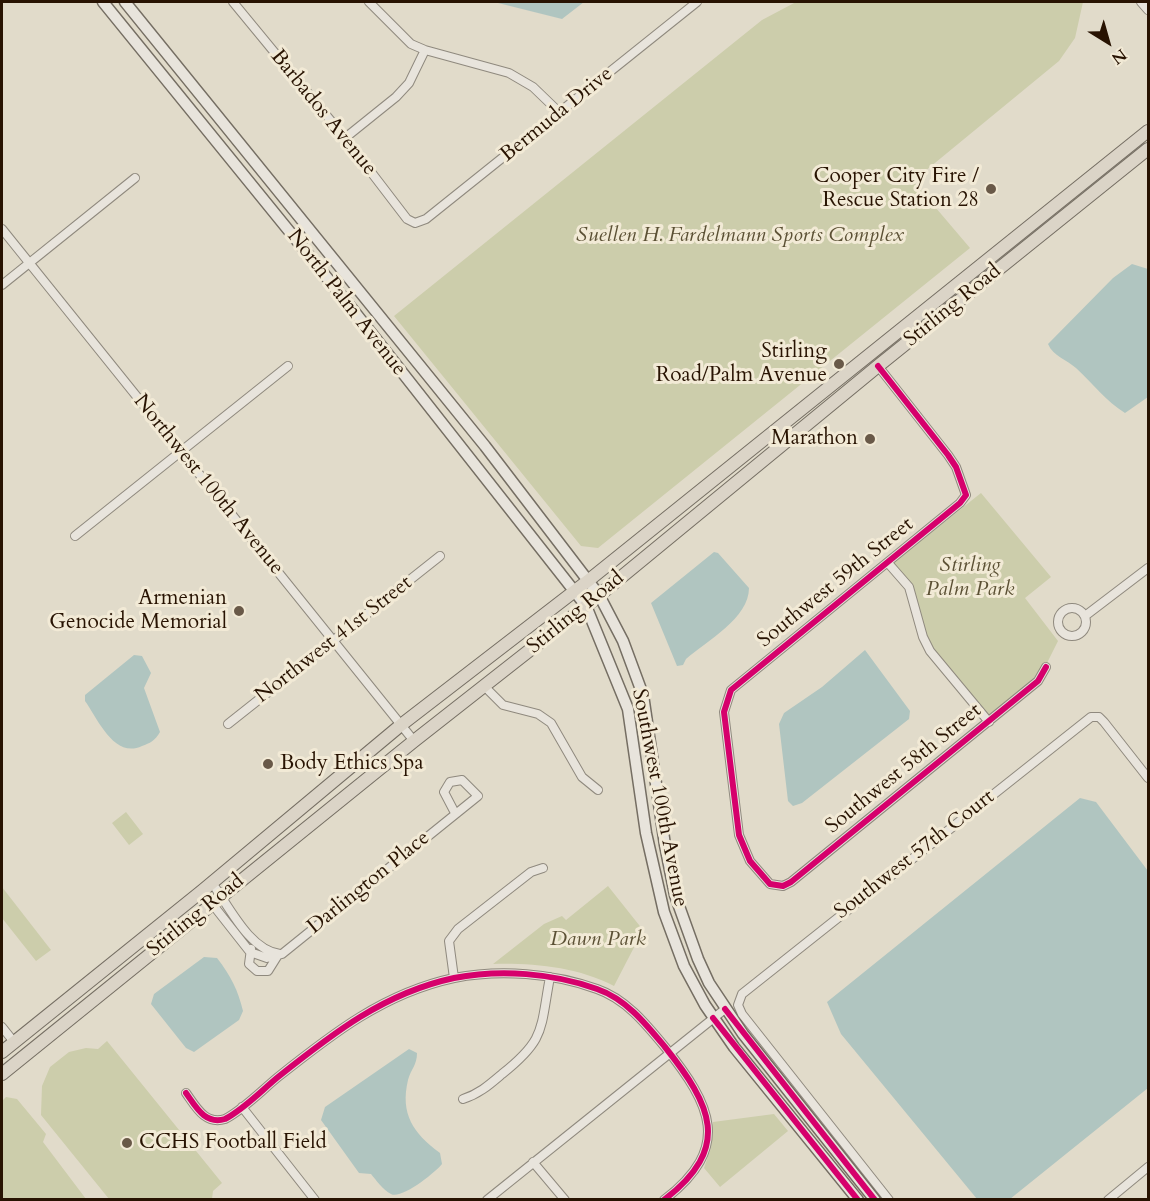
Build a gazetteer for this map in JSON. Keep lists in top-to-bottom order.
{
  "streets": {
    "main road": ["North Palm Avenue", "Stirling Road", "Southwest 100th Avenue"],
    "street": [
      "Barbados Avenue",
      "Bermuda Drive",
      "Northwest 100th Avenue",
      "Southwest 59th Street",
      "Northwest 41st Street",
      "Southwest 58th Street",
      "Southwest 57th Court",
      "Darlington Place"
    ]
  },
  "crossings": [
    ["Barbados Avenue", "Bermuda Drive"],
    ["North Palm Avenue", "Stirling Road"],
    ["North Palm Avenue", "Southwest 100th Avenue"],
    ["Stirling Road", "Northwest 100th Avenue"],
    ["Stirling Road", "Southwest 59th Street"],
    ["Stirling Road", "Southwest 100th Avenue"],
    ["Northwest 100th Avenue", "Northwest 41st Street"],
    ["Southwest 59th Street", "Southwest 58th Street"]
  ],
  "parks": ["Suellen H. Fardelmann Sports Complex", "Stirling Palm Park", "Dawn Park"],
  "places": [
    "Cooper City Fire / Rescue Station 28",
    "Stirling Road/Palm Avenue",
    "Marathon",
    "Armenian Genocide Memorial",
    "Body Ethics Spa",
    "CCHS Football Field"
  ],
  "north": "bottom right"
}
